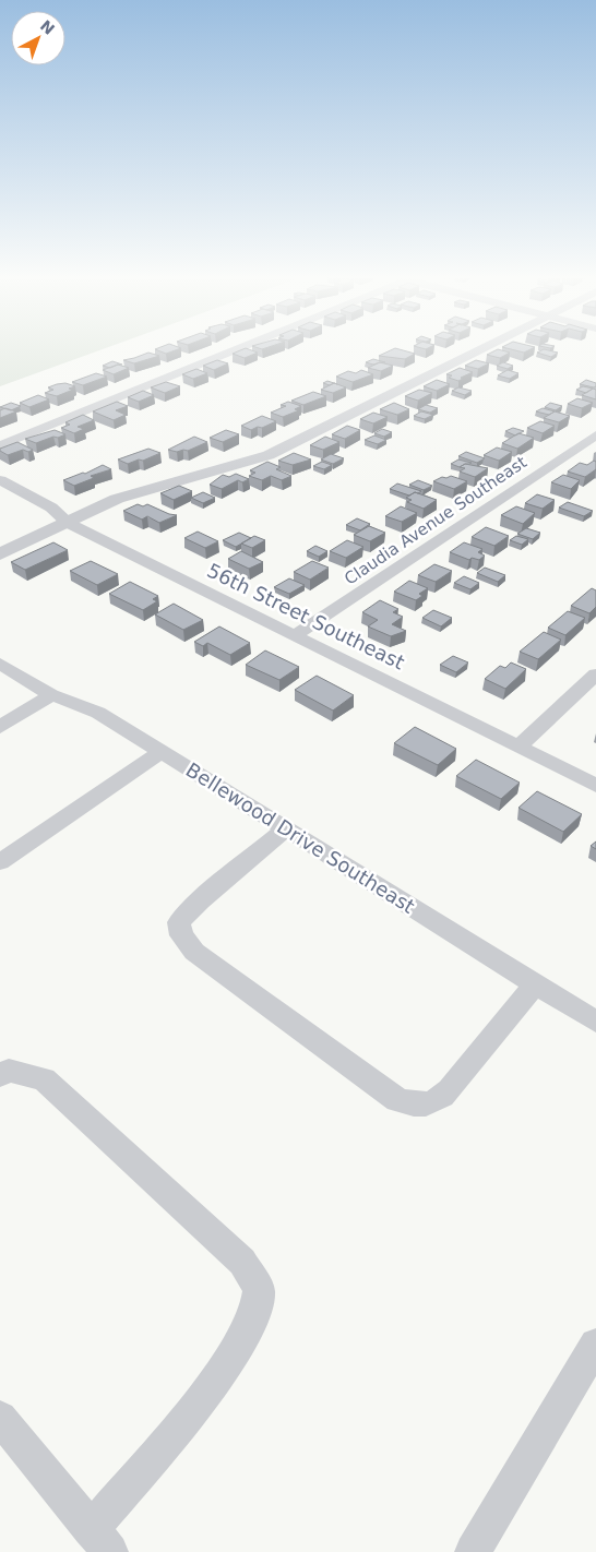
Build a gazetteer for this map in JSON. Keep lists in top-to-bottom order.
{
  "streets": {
    "street": ["Claudia Avenue Southeast", "56th Street Southeast", "Bellewood Drive Southeast"]
  },
  "crossings": [
    ["Claudia Avenue Southeast", "56th Street Southeast"]
  ],
  "north": "top right"
}
